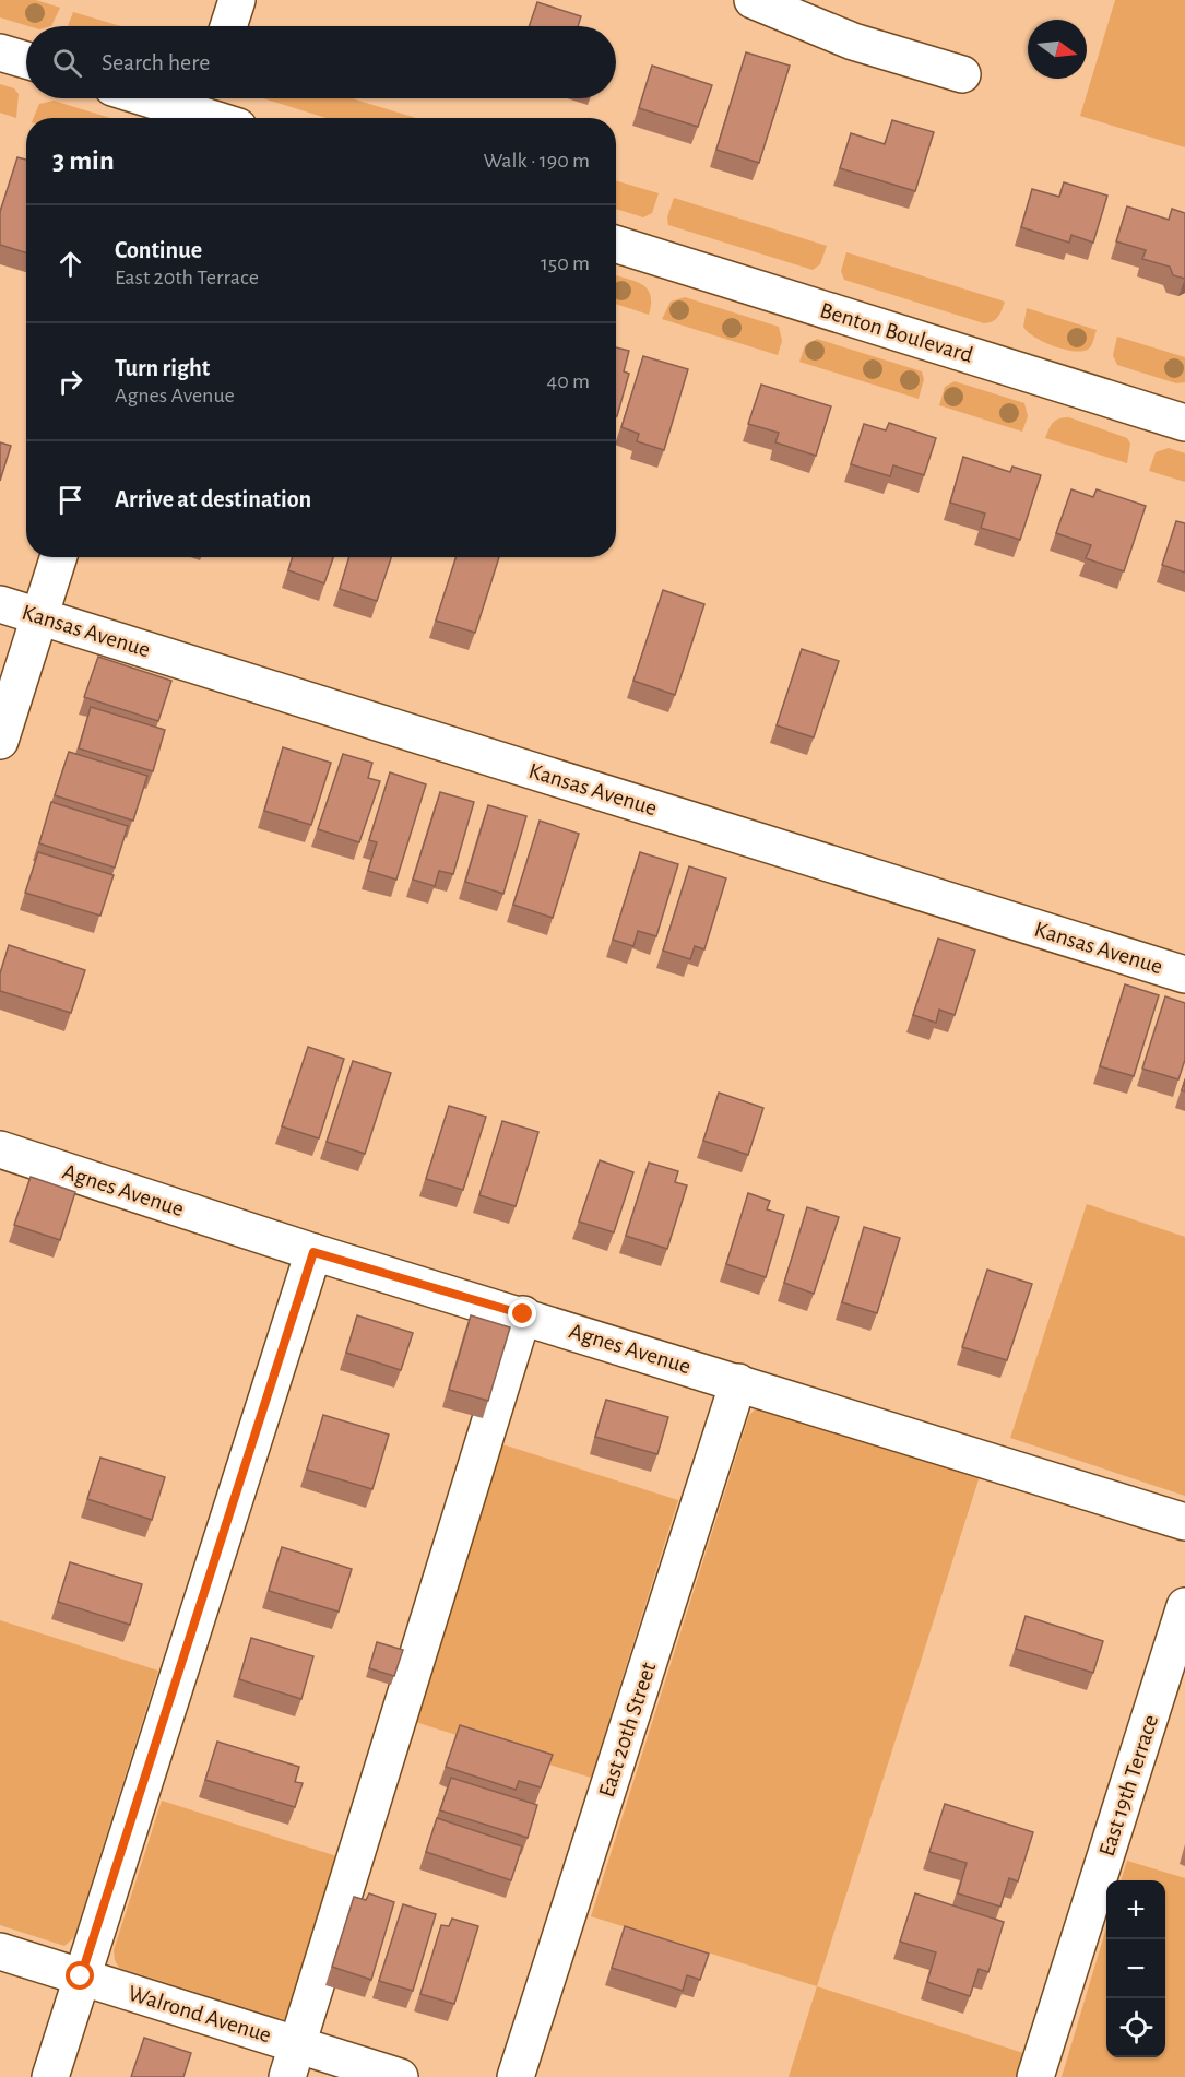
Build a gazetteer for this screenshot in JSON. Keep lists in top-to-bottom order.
{
  "streets": {
    "street": [
      "Benton Boulevard",
      "Kansas Avenue",
      "Agnes Avenue",
      "East 20th Street",
      "East 19th Terrace",
      "Walrond Avenue"
    ]
  },
  "crossings": [
    ["Agnes Avenue", "East 20th Street"]
  ],
  "north": "right",
  "page": {
    "search": "Search here",
    "heading": ["3 min", "Walk · 190 m"],
    "list": [
      ["Continue", "East 20th Terrace", "150 m"],
      ["Turn right", "Agnes Avenue", "40 m"],
      "Arrive at destination"
    ],
    "map_buttons": ["+", "−"]
  }
}
